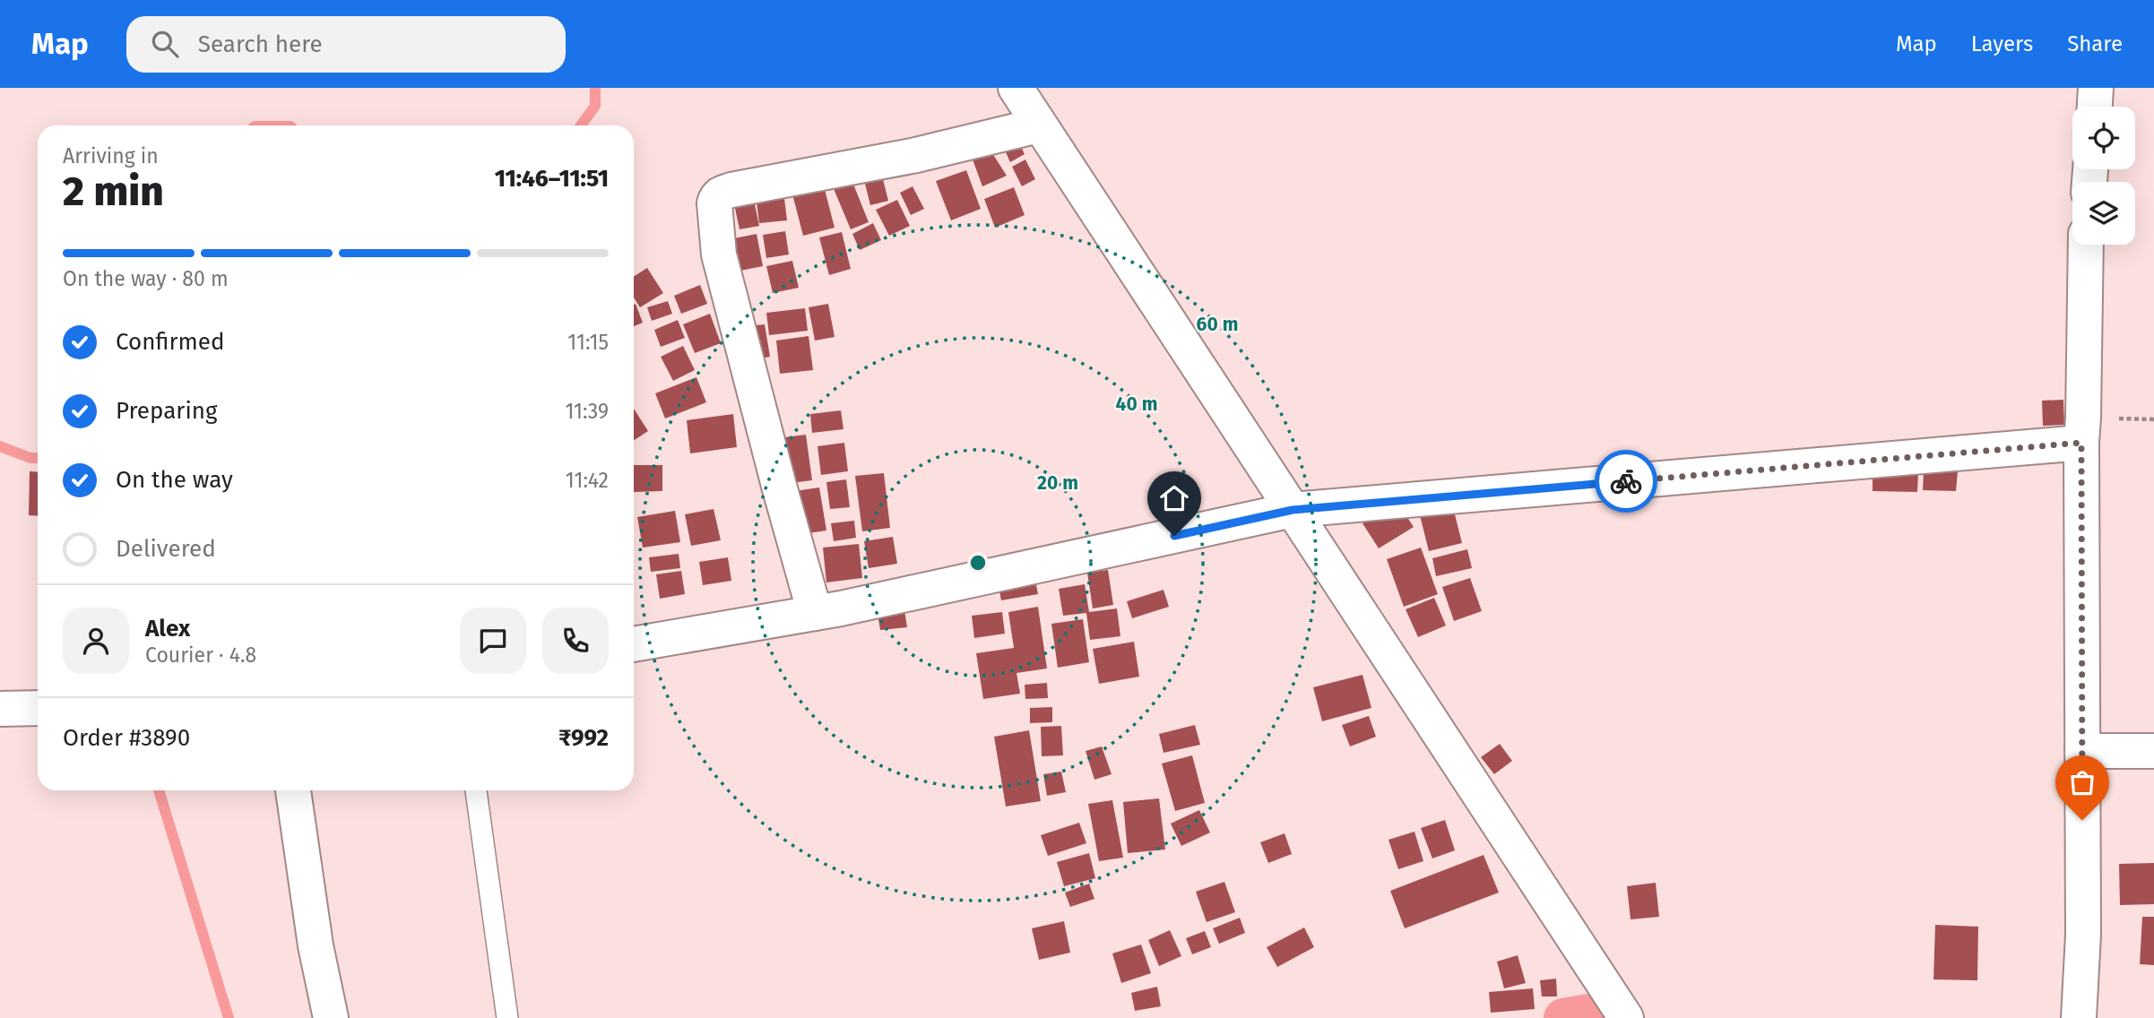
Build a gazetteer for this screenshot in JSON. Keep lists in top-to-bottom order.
{
  "page": {
    "header": "Map",
    "search": "Search here",
    "nav": ["Map", "Layers", "Share"],
    "heading": ["2 min", "Arriving in", "11:46–11:51"],
    "panel": [
      "Alex",
      "Courier · 4.8",
      "Order #3890",
      "₹992"
    ],
    "bar": "On the way · 80 m",
    "list": [
      ["Confirmed", "11:15"],
      ["Preparing", "11:39"],
      ["On the way", "11:42"],
      "Delivered"
    ]
  },
  "rings": ["60 m", "40 m", "20 m"]
}
